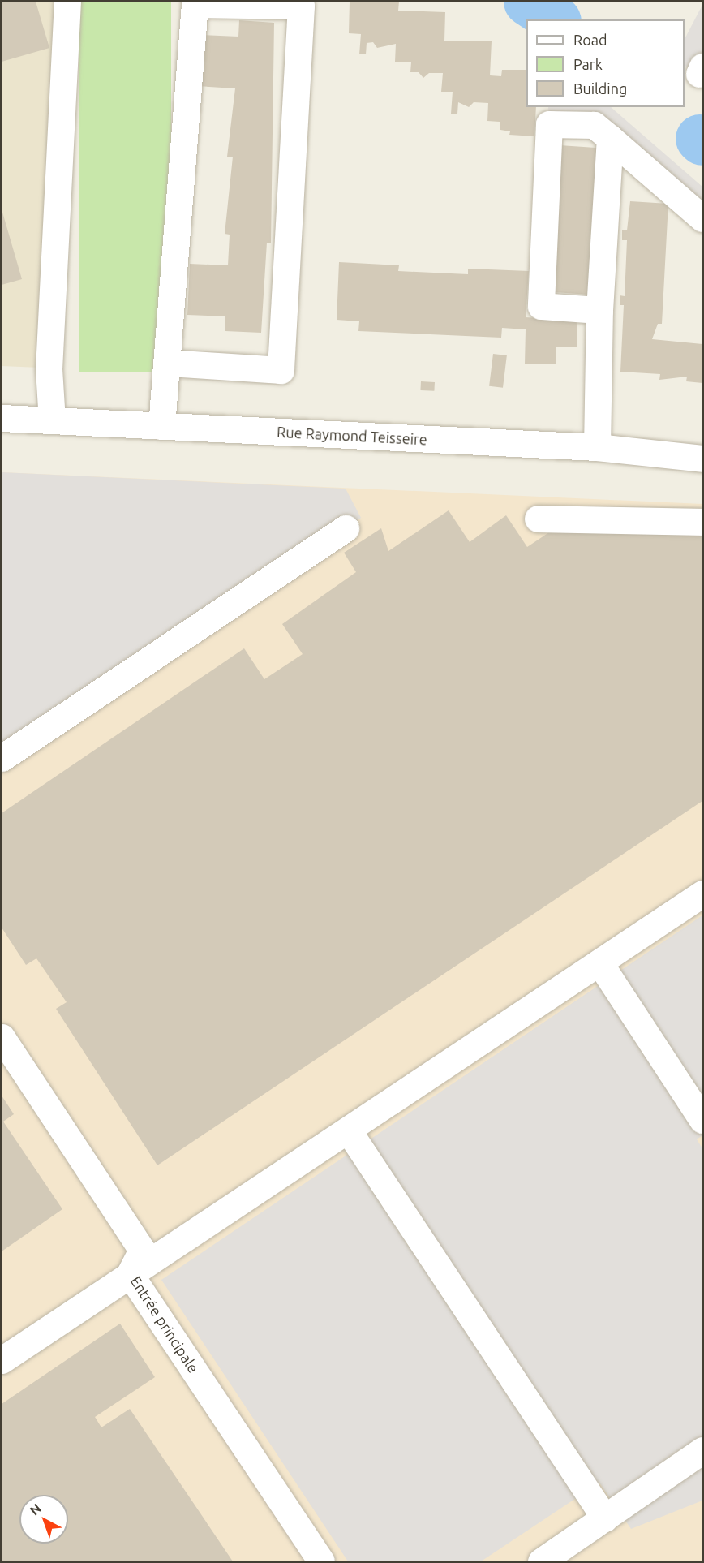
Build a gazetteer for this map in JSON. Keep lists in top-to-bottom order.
{
  "streets": {
    "street": ["Rue Raymond Teisseire", "Entrée principale"]
  },
  "legend": ["Road", "Park", "Building"],
  "north": "top left"
}
